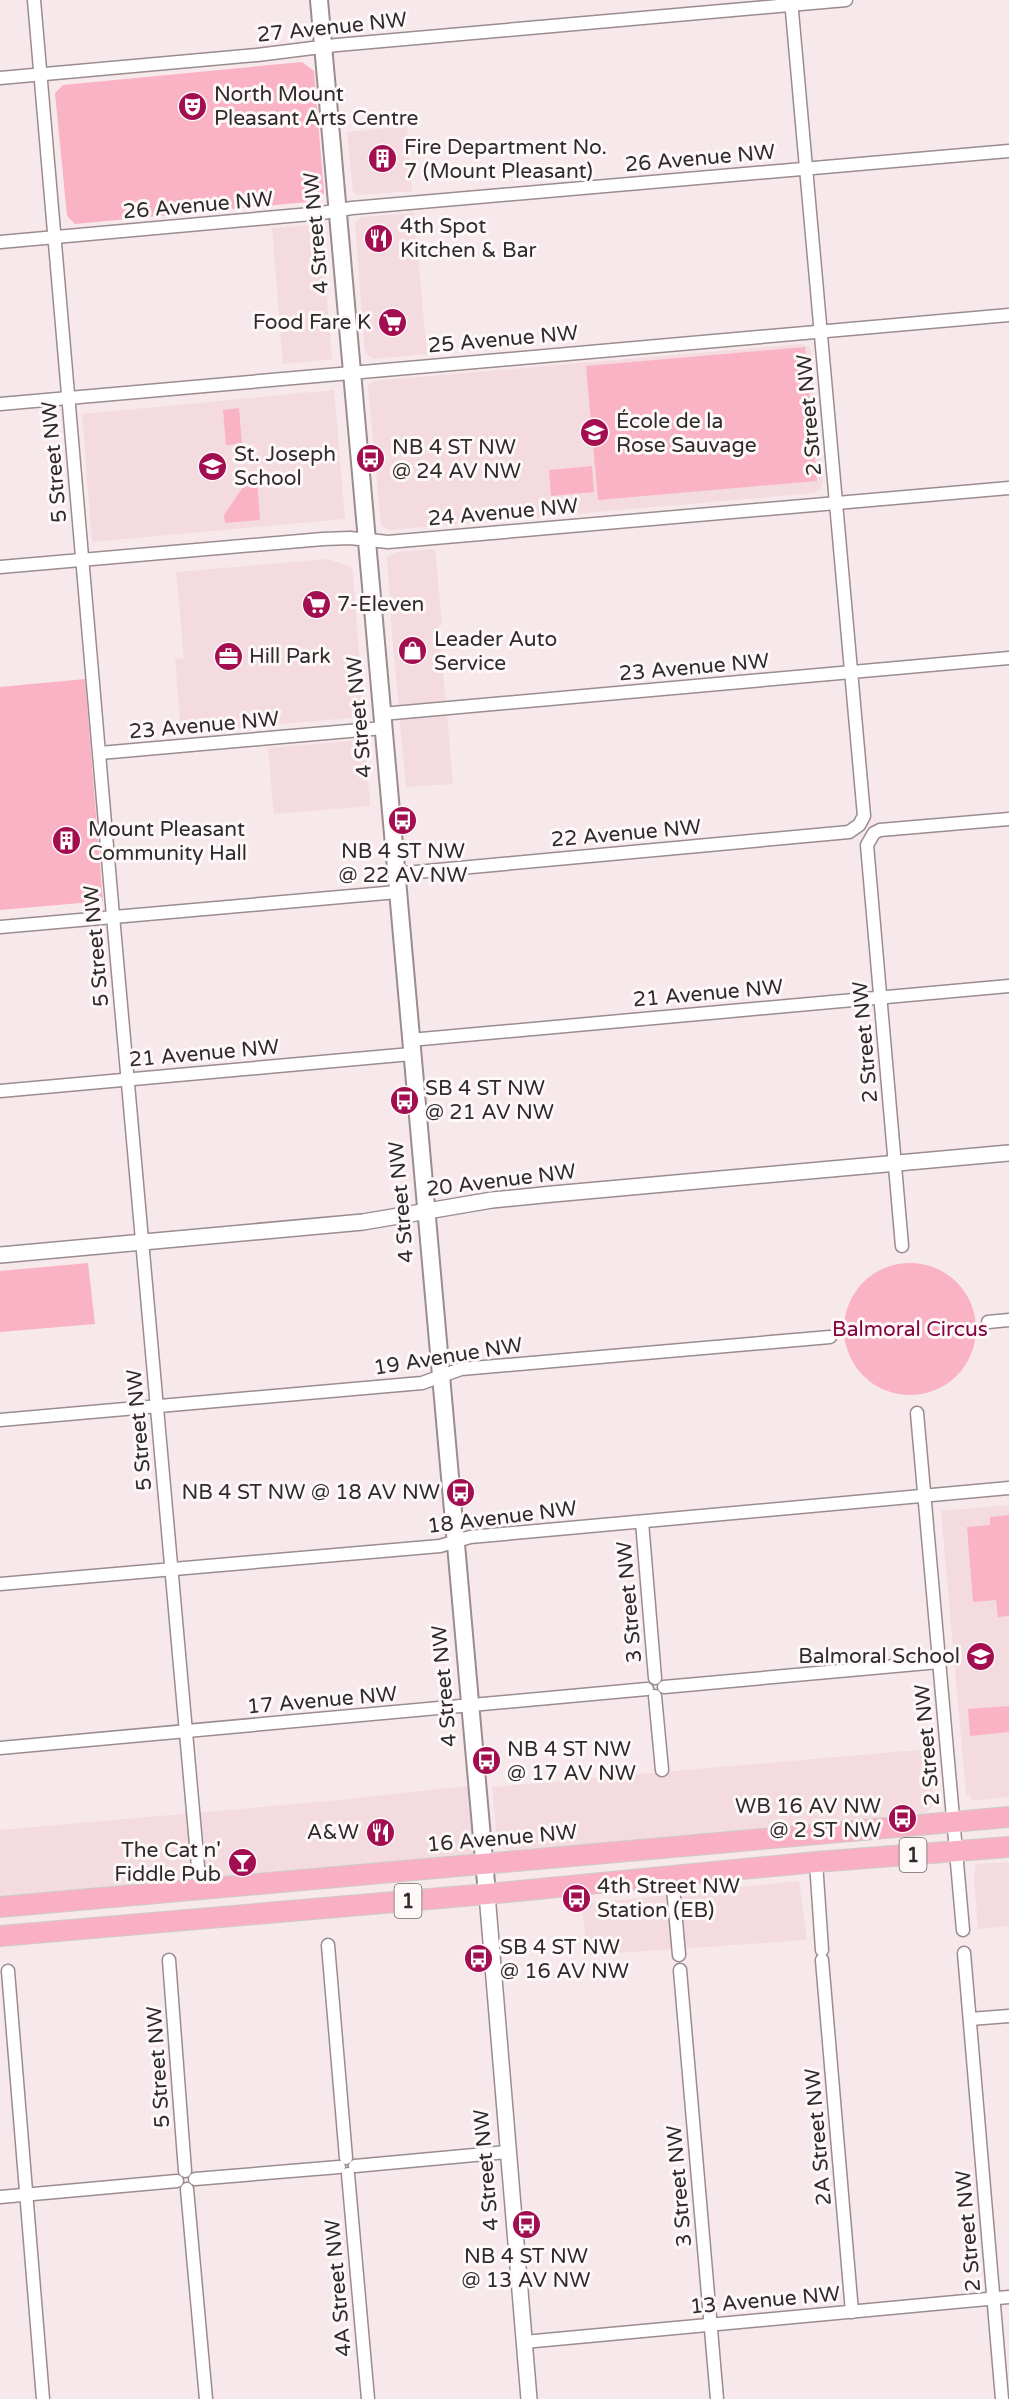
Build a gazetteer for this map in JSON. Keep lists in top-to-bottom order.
{
  "streets": {
    "highway": ["16 Avenue NW", "1"],
    "main road": ["4 Street NW"],
    "street": [
      "27 Avenue NW",
      "26 Avenue NW",
      "25 Avenue NW",
      "2 Street NW",
      "5 Street NW",
      "24 Avenue NW",
      "23 Avenue NW",
      "22 Avenue NW",
      "21 Avenue NW",
      "20 Avenue NW",
      "19 Avenue NW",
      "18 Avenue NW",
      "3 Street NW",
      "17 Avenue NW",
      "2A Street NW",
      "4A Street NW",
      "13 Avenue NW"
    ]
  },
  "crossings": [
    ["27 Avenue NW", "4 Street NW"],
    ["27 Avenue NW", "2 Street NW"],
    ["27 Avenue NW", "5 Street NW"],
    ["26 Avenue NW", "4 Street NW"],
    ["26 Avenue NW", "2 Street NW"],
    ["26 Avenue NW", "5 Street NW"],
    ["4 Street NW", "25 Avenue NW"],
    ["4 Street NW", "24 Avenue NW"],
    ["4 Street NW", "23 Avenue NW"],
    ["4 Street NW", "22 Avenue NW"],
    ["4 Street NW", "21 Avenue NW"],
    ["4 Street NW", "20 Avenue NW"],
    ["4 Street NW", "19 Avenue NW"],
    ["4 Street NW", "18 Avenue NW"],
    ["4 Street NW", "17 Avenue NW"],
    ["4 Street NW", "16 Avenue NW"],
    ["4 Street NW", "1"],
    ["4 Street NW", "13 Avenue NW"],
    ["25 Avenue NW", "2 Street NW"],
    ["25 Avenue NW", "5 Street NW"],
    ["2 Street NW", "24 Avenue NW"],
    ["2 Street NW", "23 Avenue NW"],
    ["2 Street NW", "22 Avenue NW"],
    ["2 Street NW", "21 Avenue NW"],
    ["2 Street NW", "20 Avenue NW"],
    ["2 Street NW", "18 Avenue NW"],
    ["2 Street NW", "17 Avenue NW"],
    ["2 Street NW", "16 Avenue NW"],
    ["2 Street NW", "1"],
    ["2 Street NW", "13 Avenue NW"],
    ["5 Street NW", "24 Avenue NW"],
    ["5 Street NW", "23 Avenue NW"],
    ["5 Street NW", "21 Avenue NW"],
    ["5 Street NW", "20 Avenue NW"],
    ["5 Street NW", "19 Avenue NW"],
    ["5 Street NW", "18 Avenue NW"],
    ["5 Street NW", "17 Avenue NW"],
    ["5 Street NW", "16 Avenue NW"],
    ["18 Avenue NW", "3 Street NW"],
    ["3 Street NW", "17 Avenue NW"],
    ["3 Street NW", "13 Avenue NW"],
    ["1", "2A Street NW"],
    ["2A Street NW", "13 Avenue NW"]
  ],
  "parks": ["Balmoral Circus"],
  "places": {
    "theatre": ["North Mount Pleasant Arts Centre"],
    "building": ["Fire Department No. 7 (Mount Pleasant)", "Mount Pleasant Community Hall"],
    "restaurant": ["4th Spot Kitchen & Bar", "A&W"],
    "supermarket": ["Food Fare K", "7-Eleven"],
    "school or university": ["École de la Rose Sauvage", "St. Joseph School", "Balmoral School"],
    "bus stop": [
      "NB 4 ST NW @ 24 AV NW",
      "NB 4 ST NW @ 22 AV NW",
      "SB 4 ST NW @ 21 AV NW",
      "NB 4 ST NW @ 18 AV NW",
      "NB 4 ST NW @ 17 AV NW",
      "WB 16 AV NW @ 2 ST NW",
      "4th Street NW Station (EB)",
      "SB 4 ST NW @ 16 AV NW",
      "NB 4 ST NW @ 13 AV NW"
    ],
    "shop": ["Leader Auto Service"],
    "office": ["Hill Park"],
    "bar": ["The Cat n' Fiddle Pub"]
  }
}
